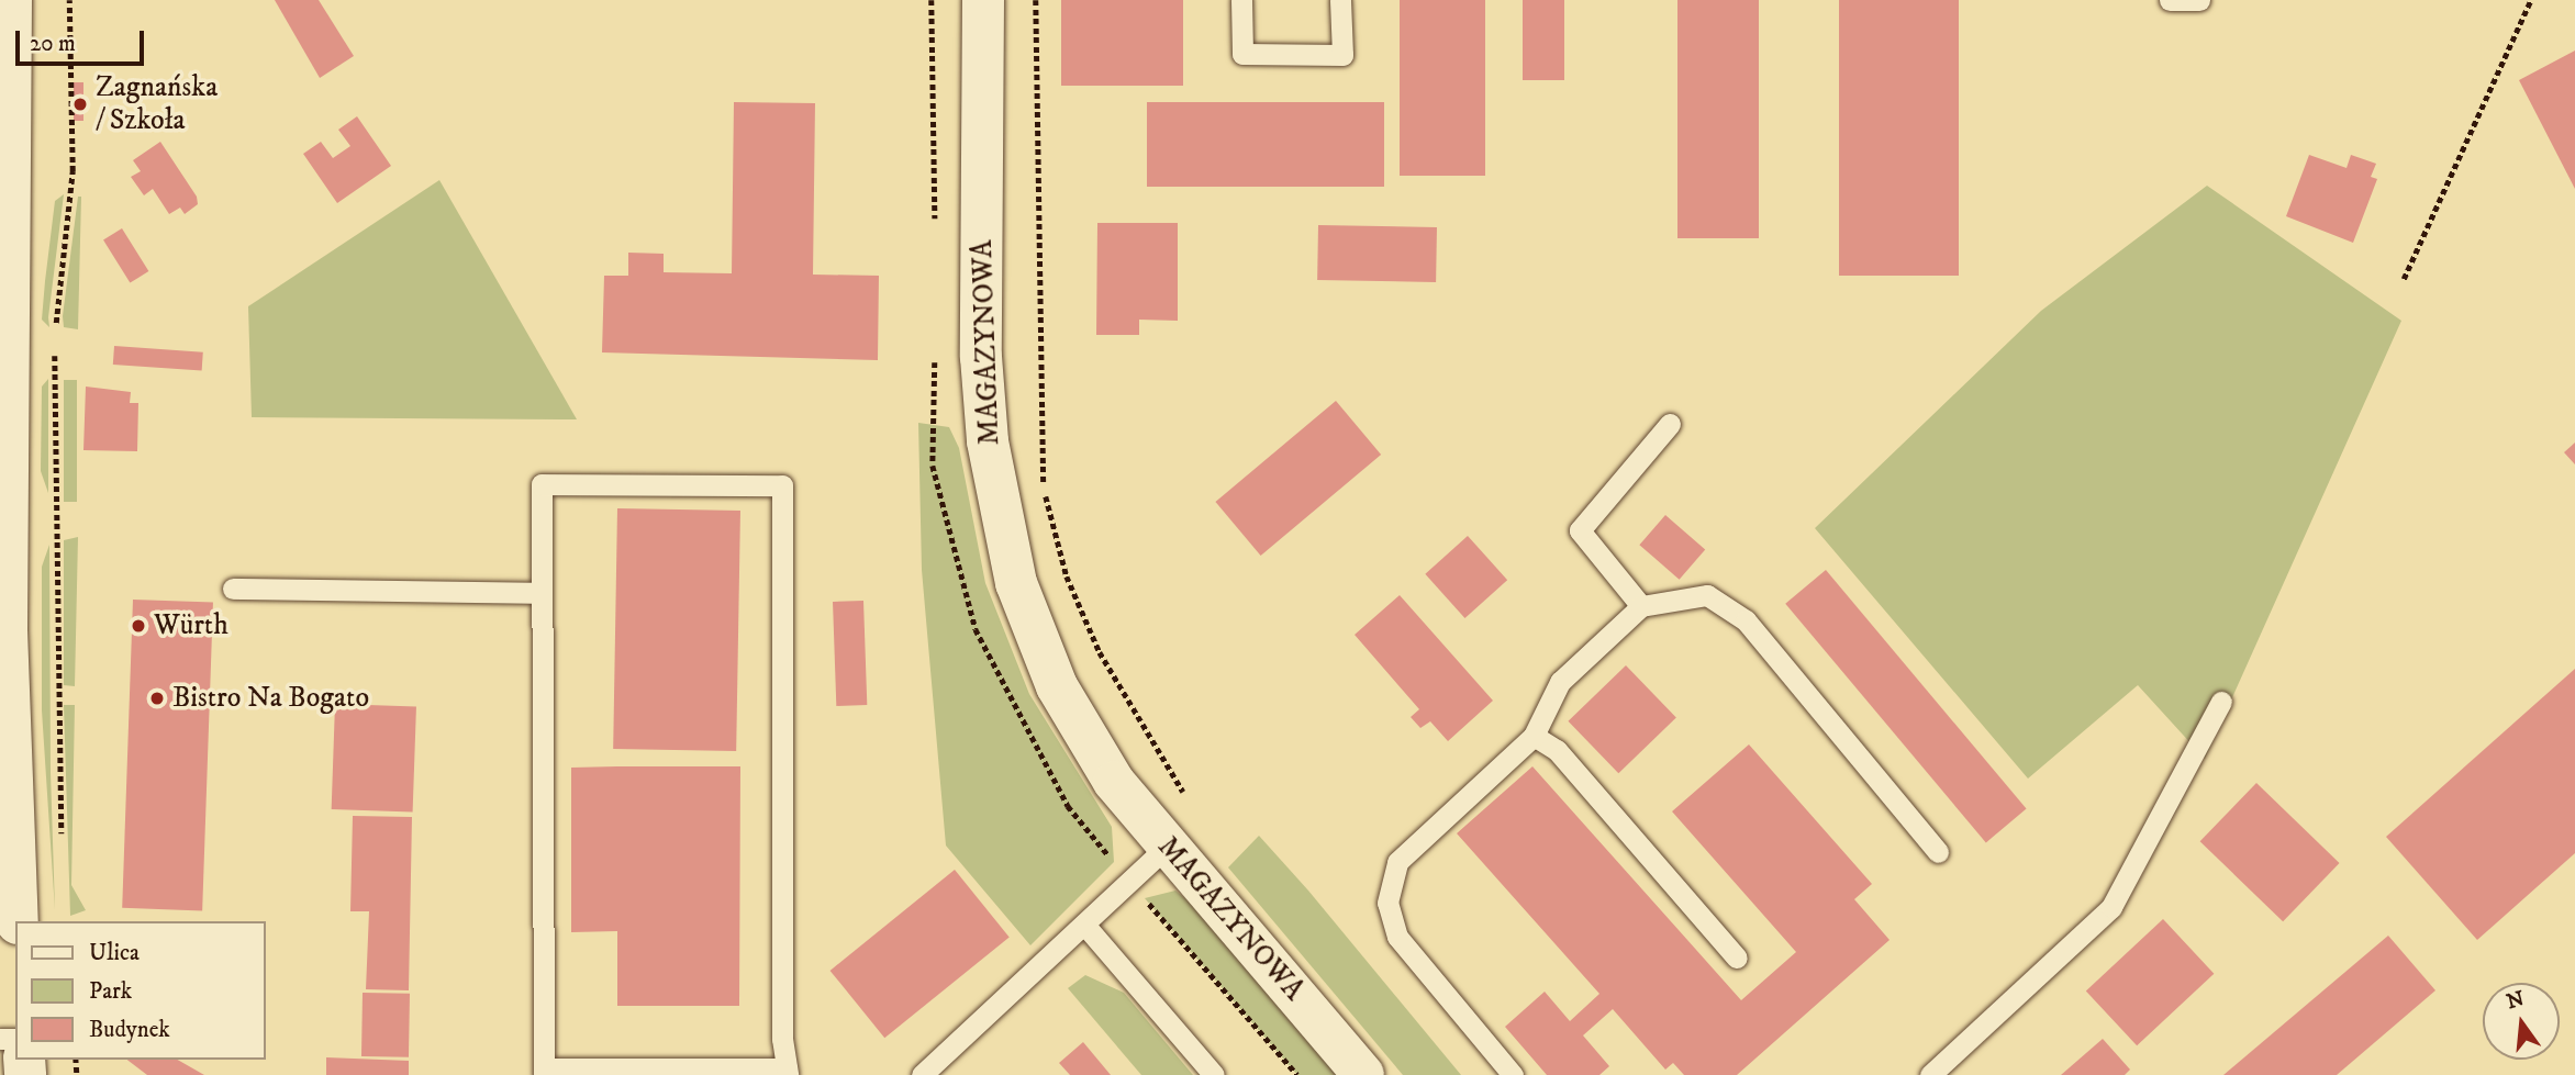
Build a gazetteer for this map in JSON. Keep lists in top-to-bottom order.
{
  "streets": {
    "street": ["MAGAZYNOWA"]
  },
  "places": ["Zagnańska / Szkoła", "Würth", "Bistro Na Bogato"],
  "legend": ["Ulica", "Park", "Budynek"],
  "scale_bar": "20 m",
  "north": "top"
}
